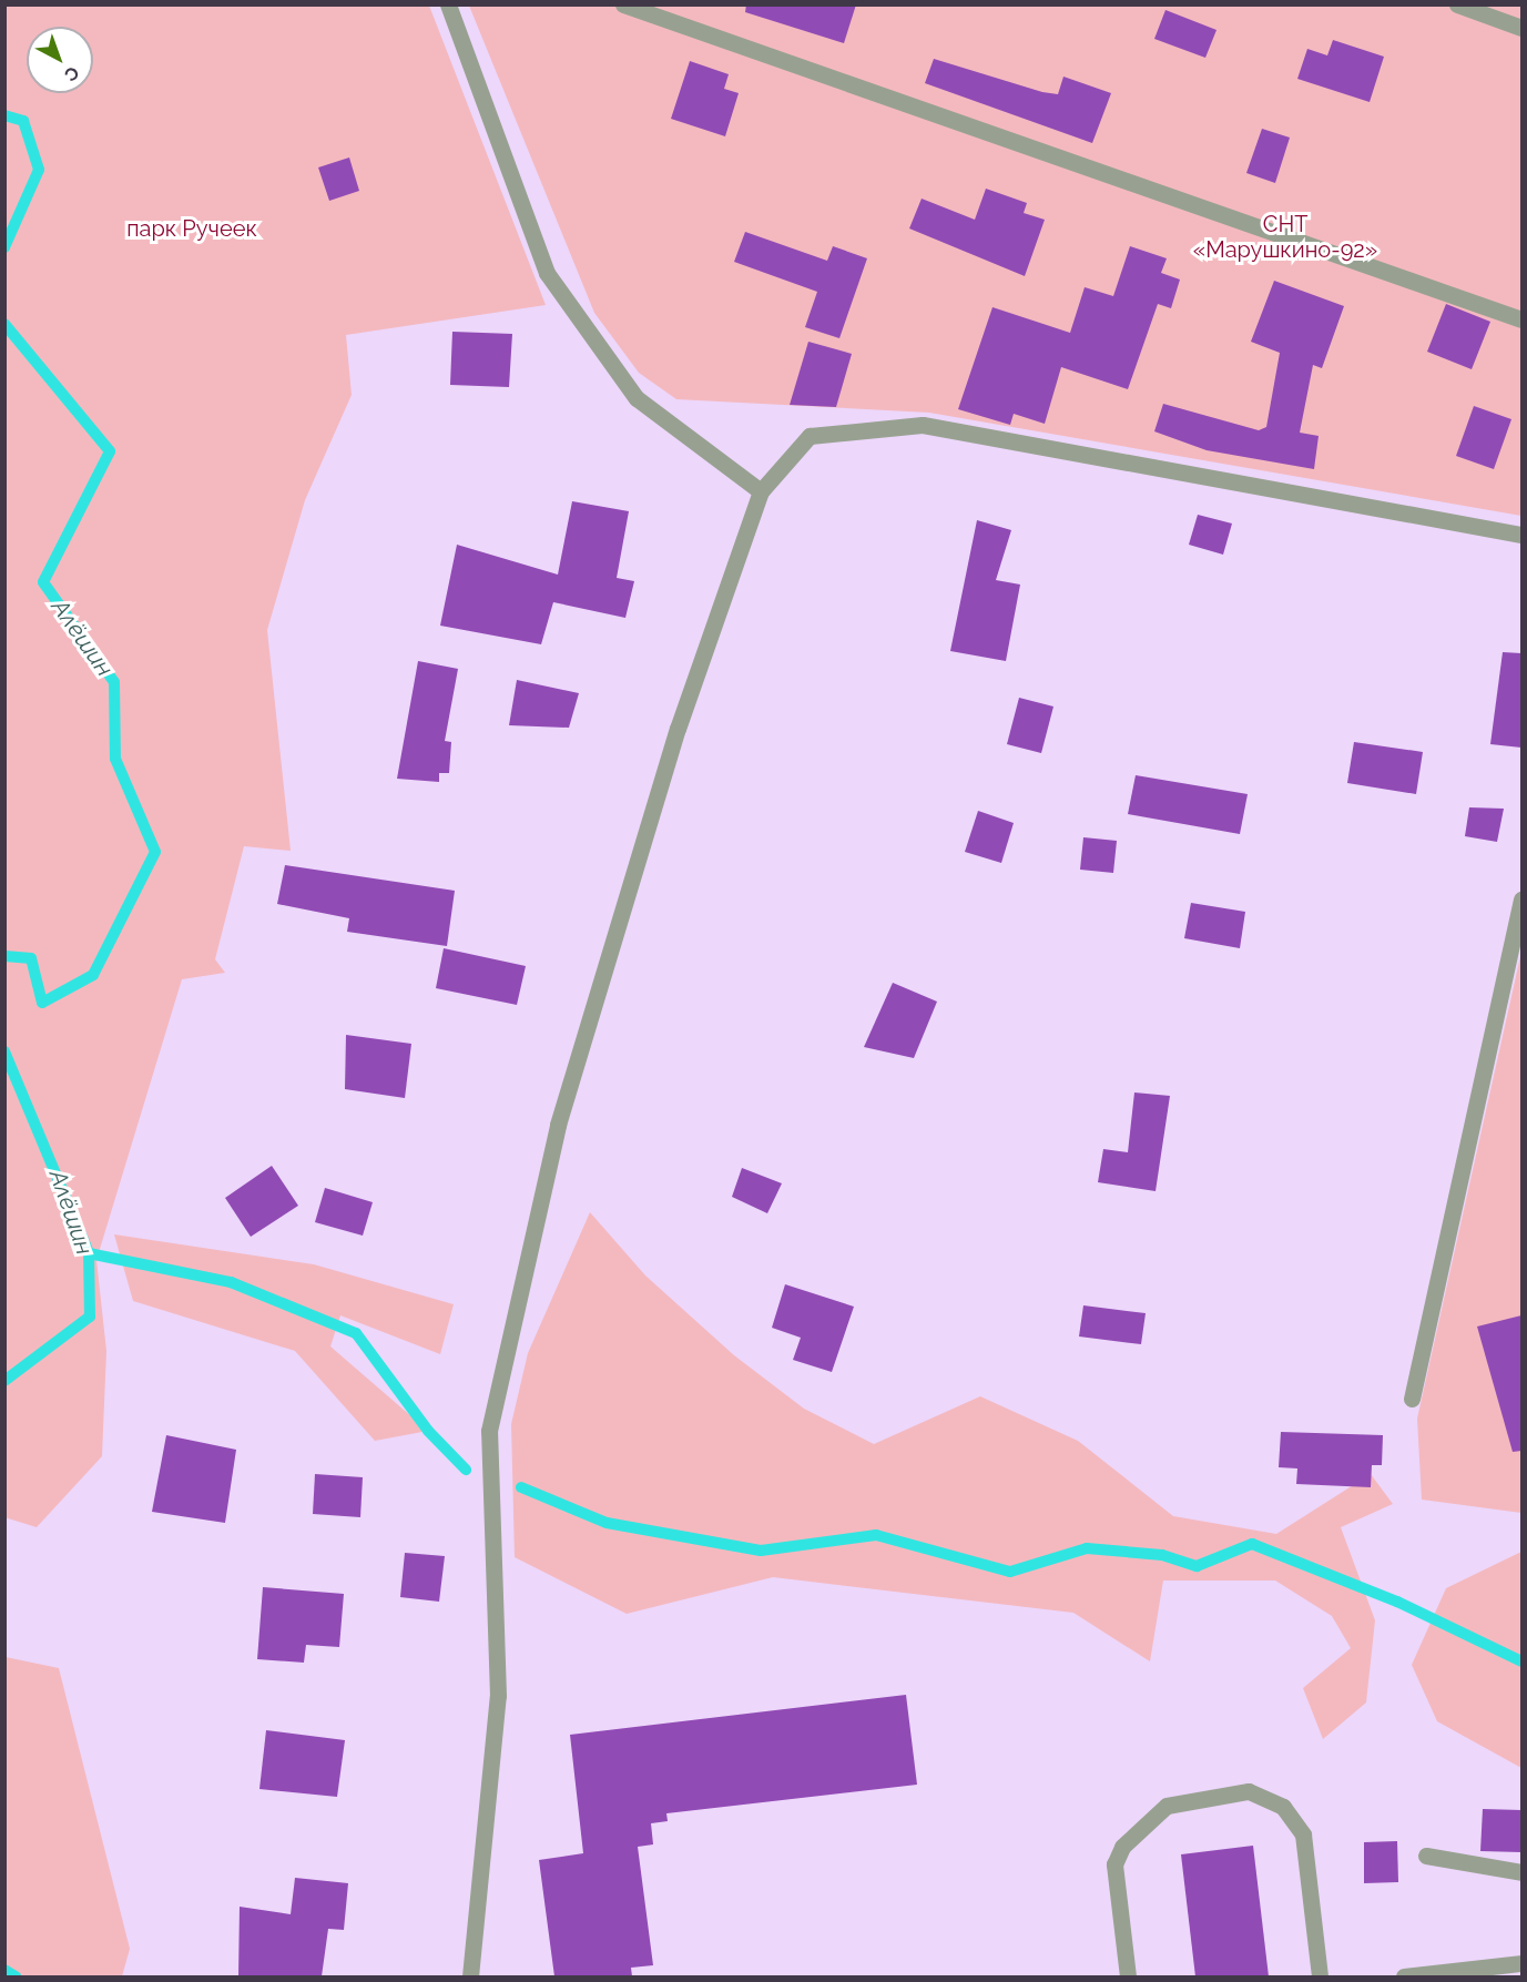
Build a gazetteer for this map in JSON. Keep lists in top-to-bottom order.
{
  "water": ["Алёшин"],
  "parks": ["СНТ «Марушкино-92»", "парк Ручеек"],
  "north": "bottom right"
}
